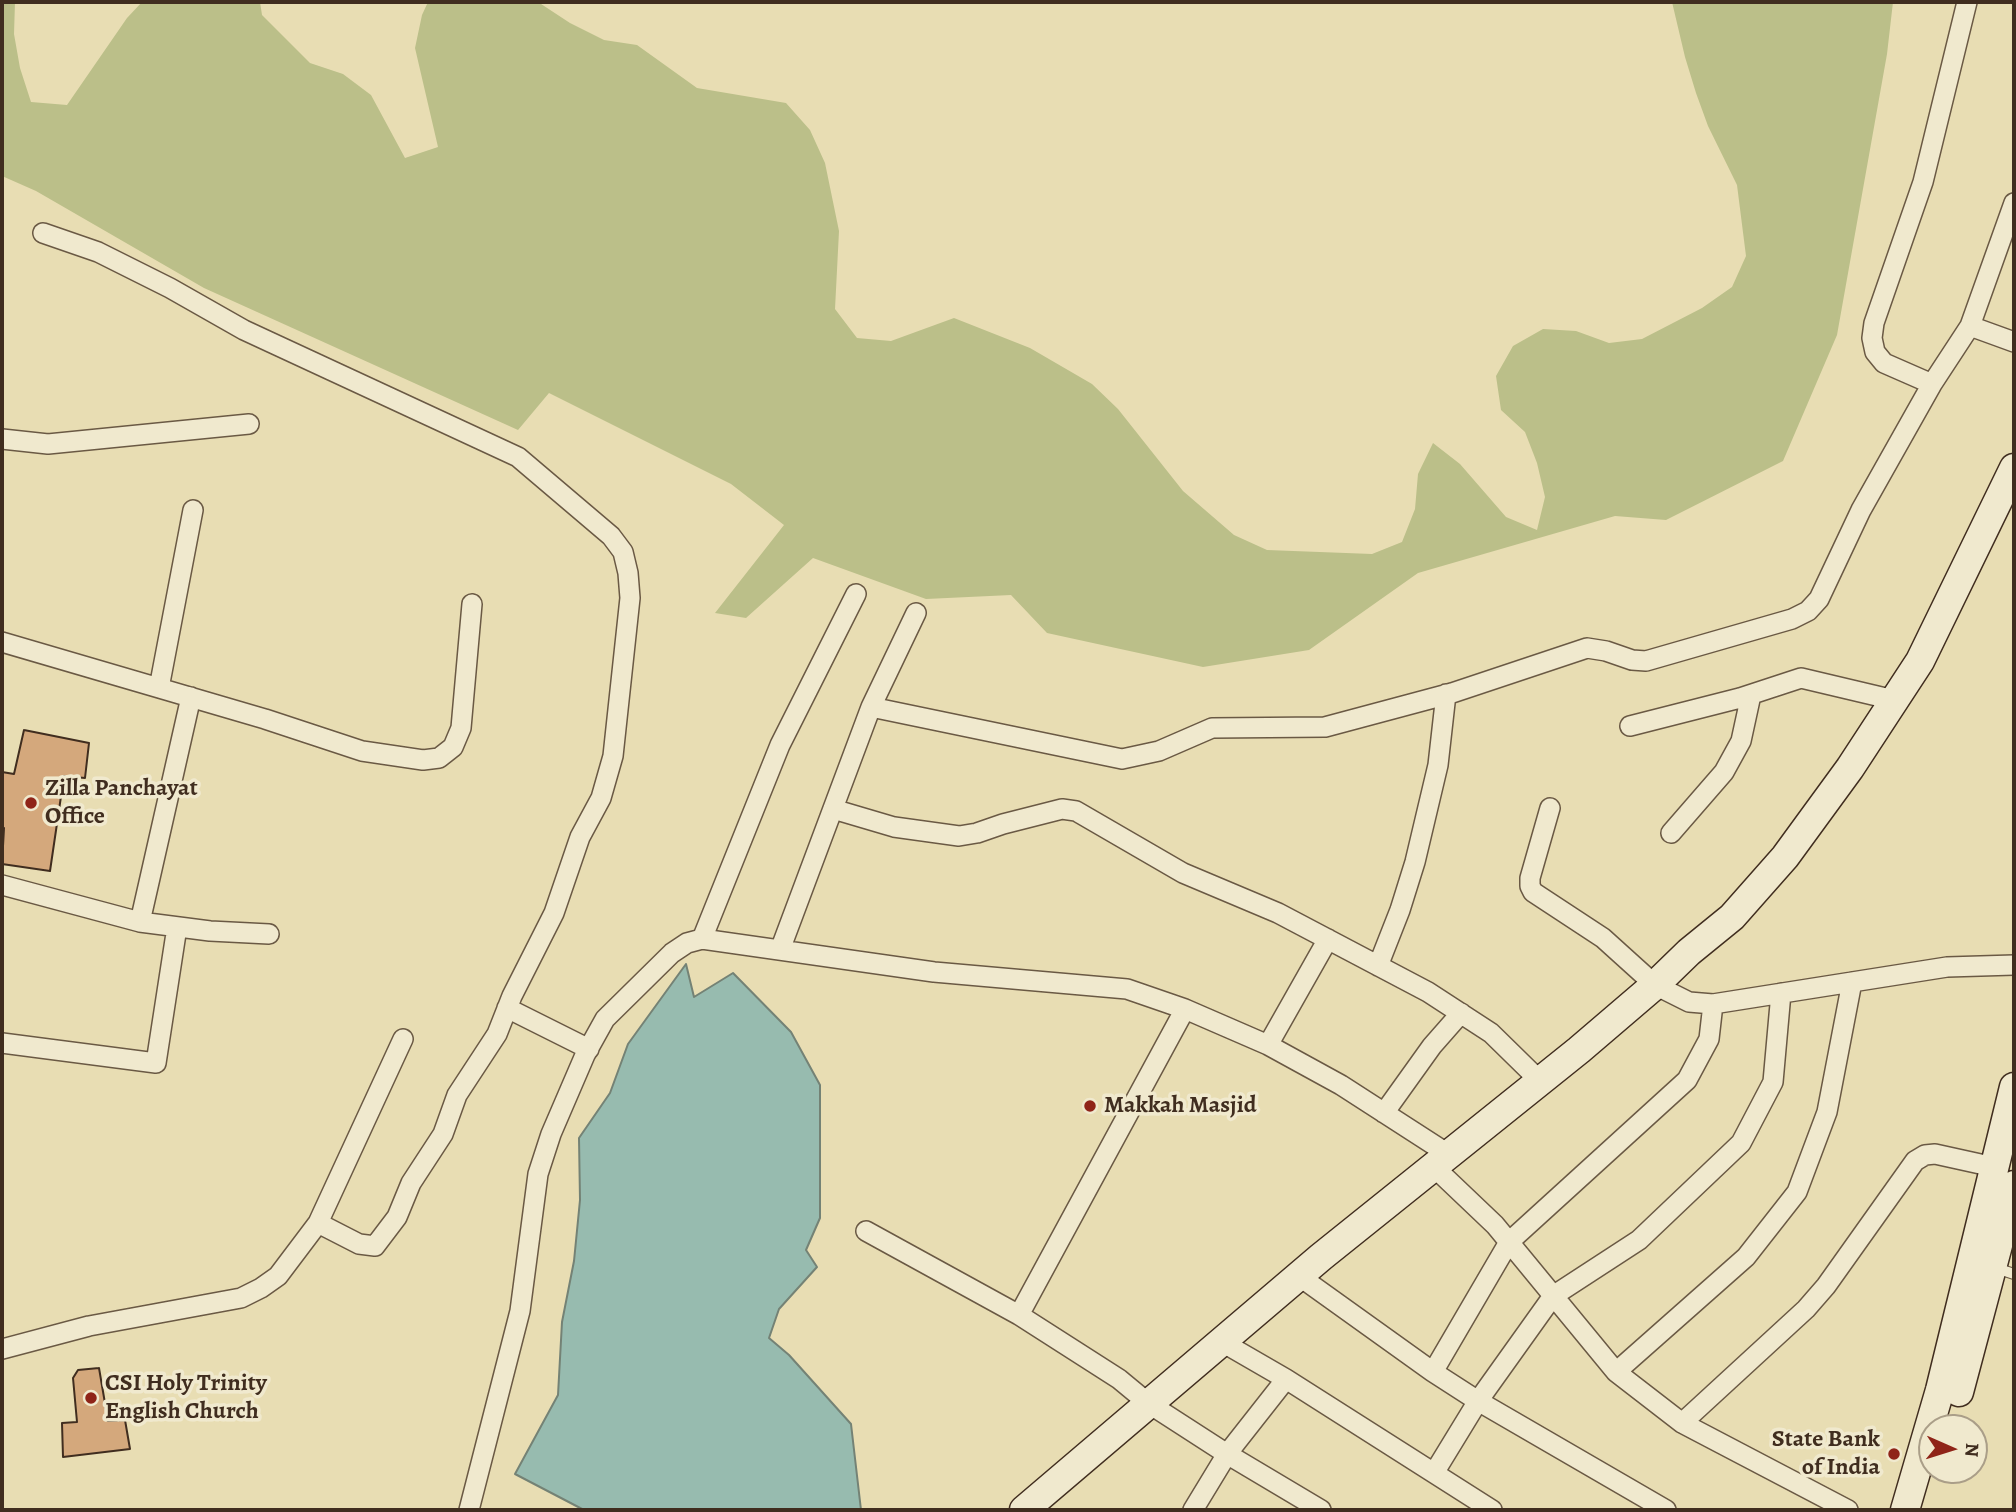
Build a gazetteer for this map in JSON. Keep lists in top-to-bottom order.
{
  "places": [
    "Zilla Panchayat Office",
    "Makkah Masjid",
    "CSI Holy Trinity English Church",
    "State Bank of India"
  ],
  "north": "right"
}
